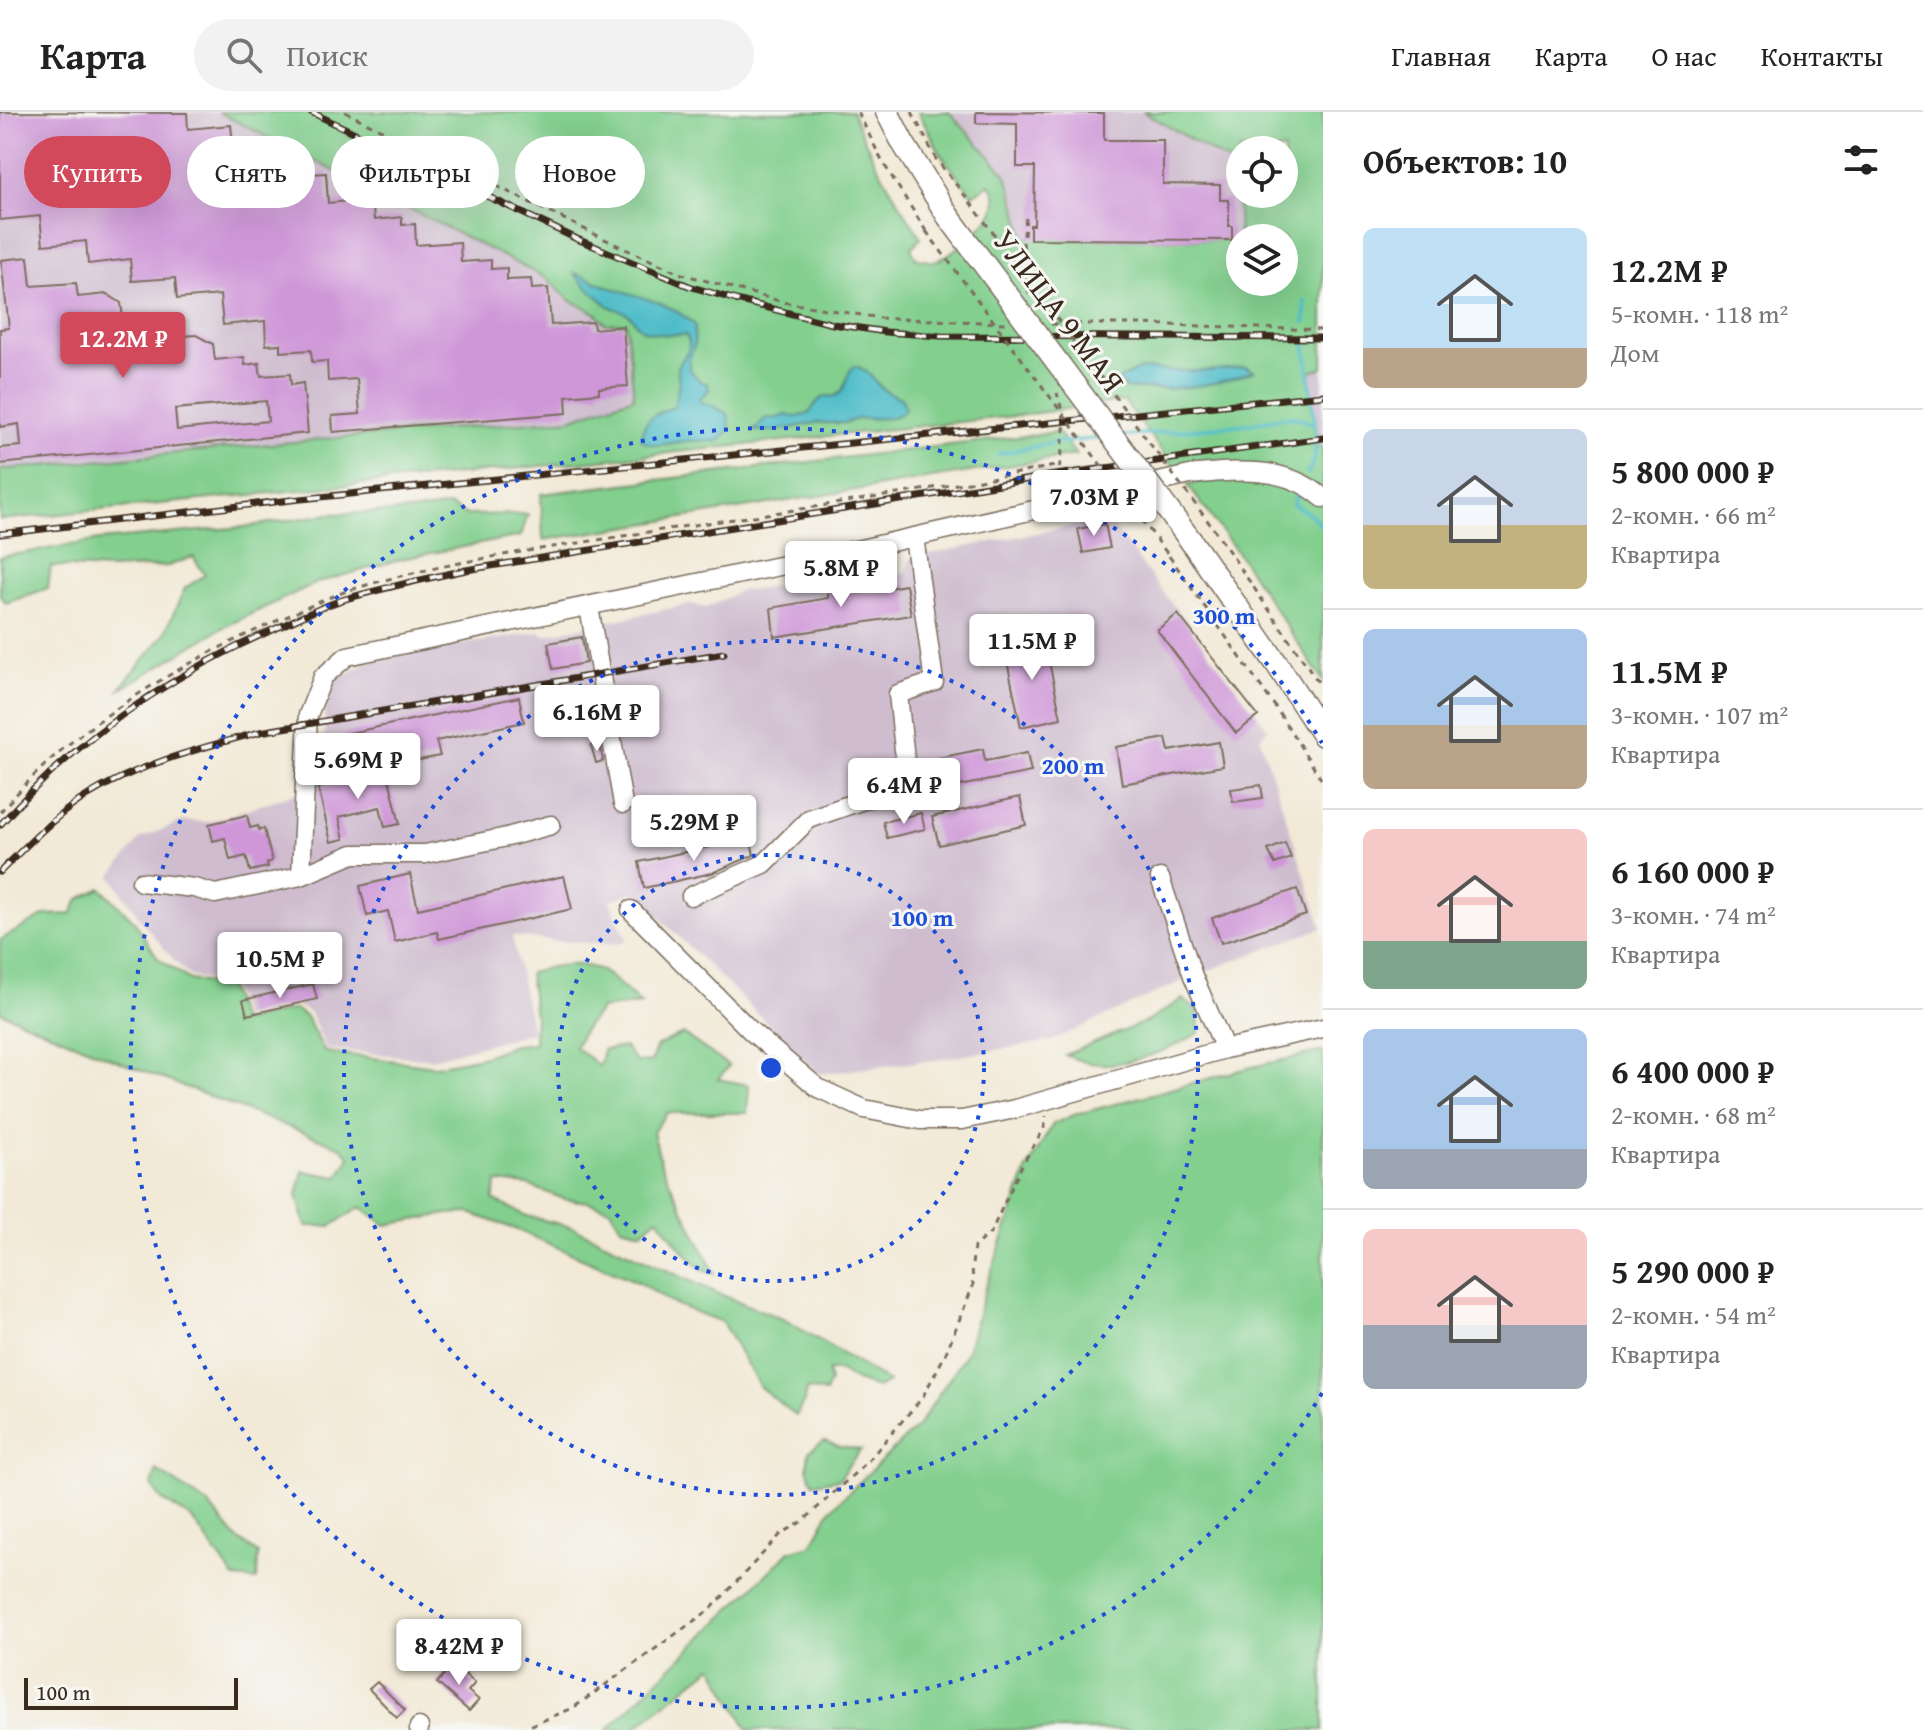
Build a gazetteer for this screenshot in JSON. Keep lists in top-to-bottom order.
{
  "streets": {
    "main road": ["УЛИЦА 9 МАЯ"]
  },
  "scale_bar": "100 m",
  "page": {
    "header": "Карта",
    "search": "Поиск",
    "nav": [
      "Главная",
      "Карта",
      "О нас",
      "Контакты"
    ],
    "heading": "Объектов: 10",
    "chip": [
      "Купить",
      "Снять",
      "Фильтры",
      "Новое"
    ],
    "list": [
      {
        "name": "12.2M ₽",
        "note": "5-комн. · 118 m² · Дом"
      },
      {
        "name": "5 800 000 ₽",
        "note": "2-комн. · 66 m² · Квартира"
      },
      {
        "name": "11.5M ₽",
        "note": "3-комн. · 107 m² · Квартира"
      },
      {
        "name": "6 160 000 ₽",
        "note": "3-комн. · 74 m² · Квартира"
      },
      {
        "name": "6 400 000 ₽",
        "note": "2-комн. · 68 m² · Квартира"
      },
      {
        "name": "5 290 000 ₽",
        "note": "2-комн. · 54 m² · Квартира"
      }
    ],
    "price": [
      "12.2M ₽",
      "7.03M ₽",
      "5.8M ₽",
      "11.5M ₽",
      "6.16M ₽",
      "5.69M ₽",
      "6.4M ₽",
      "5.29M ₽",
      "10.5M ₽",
      "8.42M ₽"
    ],
    "scale": "100 m"
  },
  "rings": ["300 m", "200 m", "100 m"]
}
